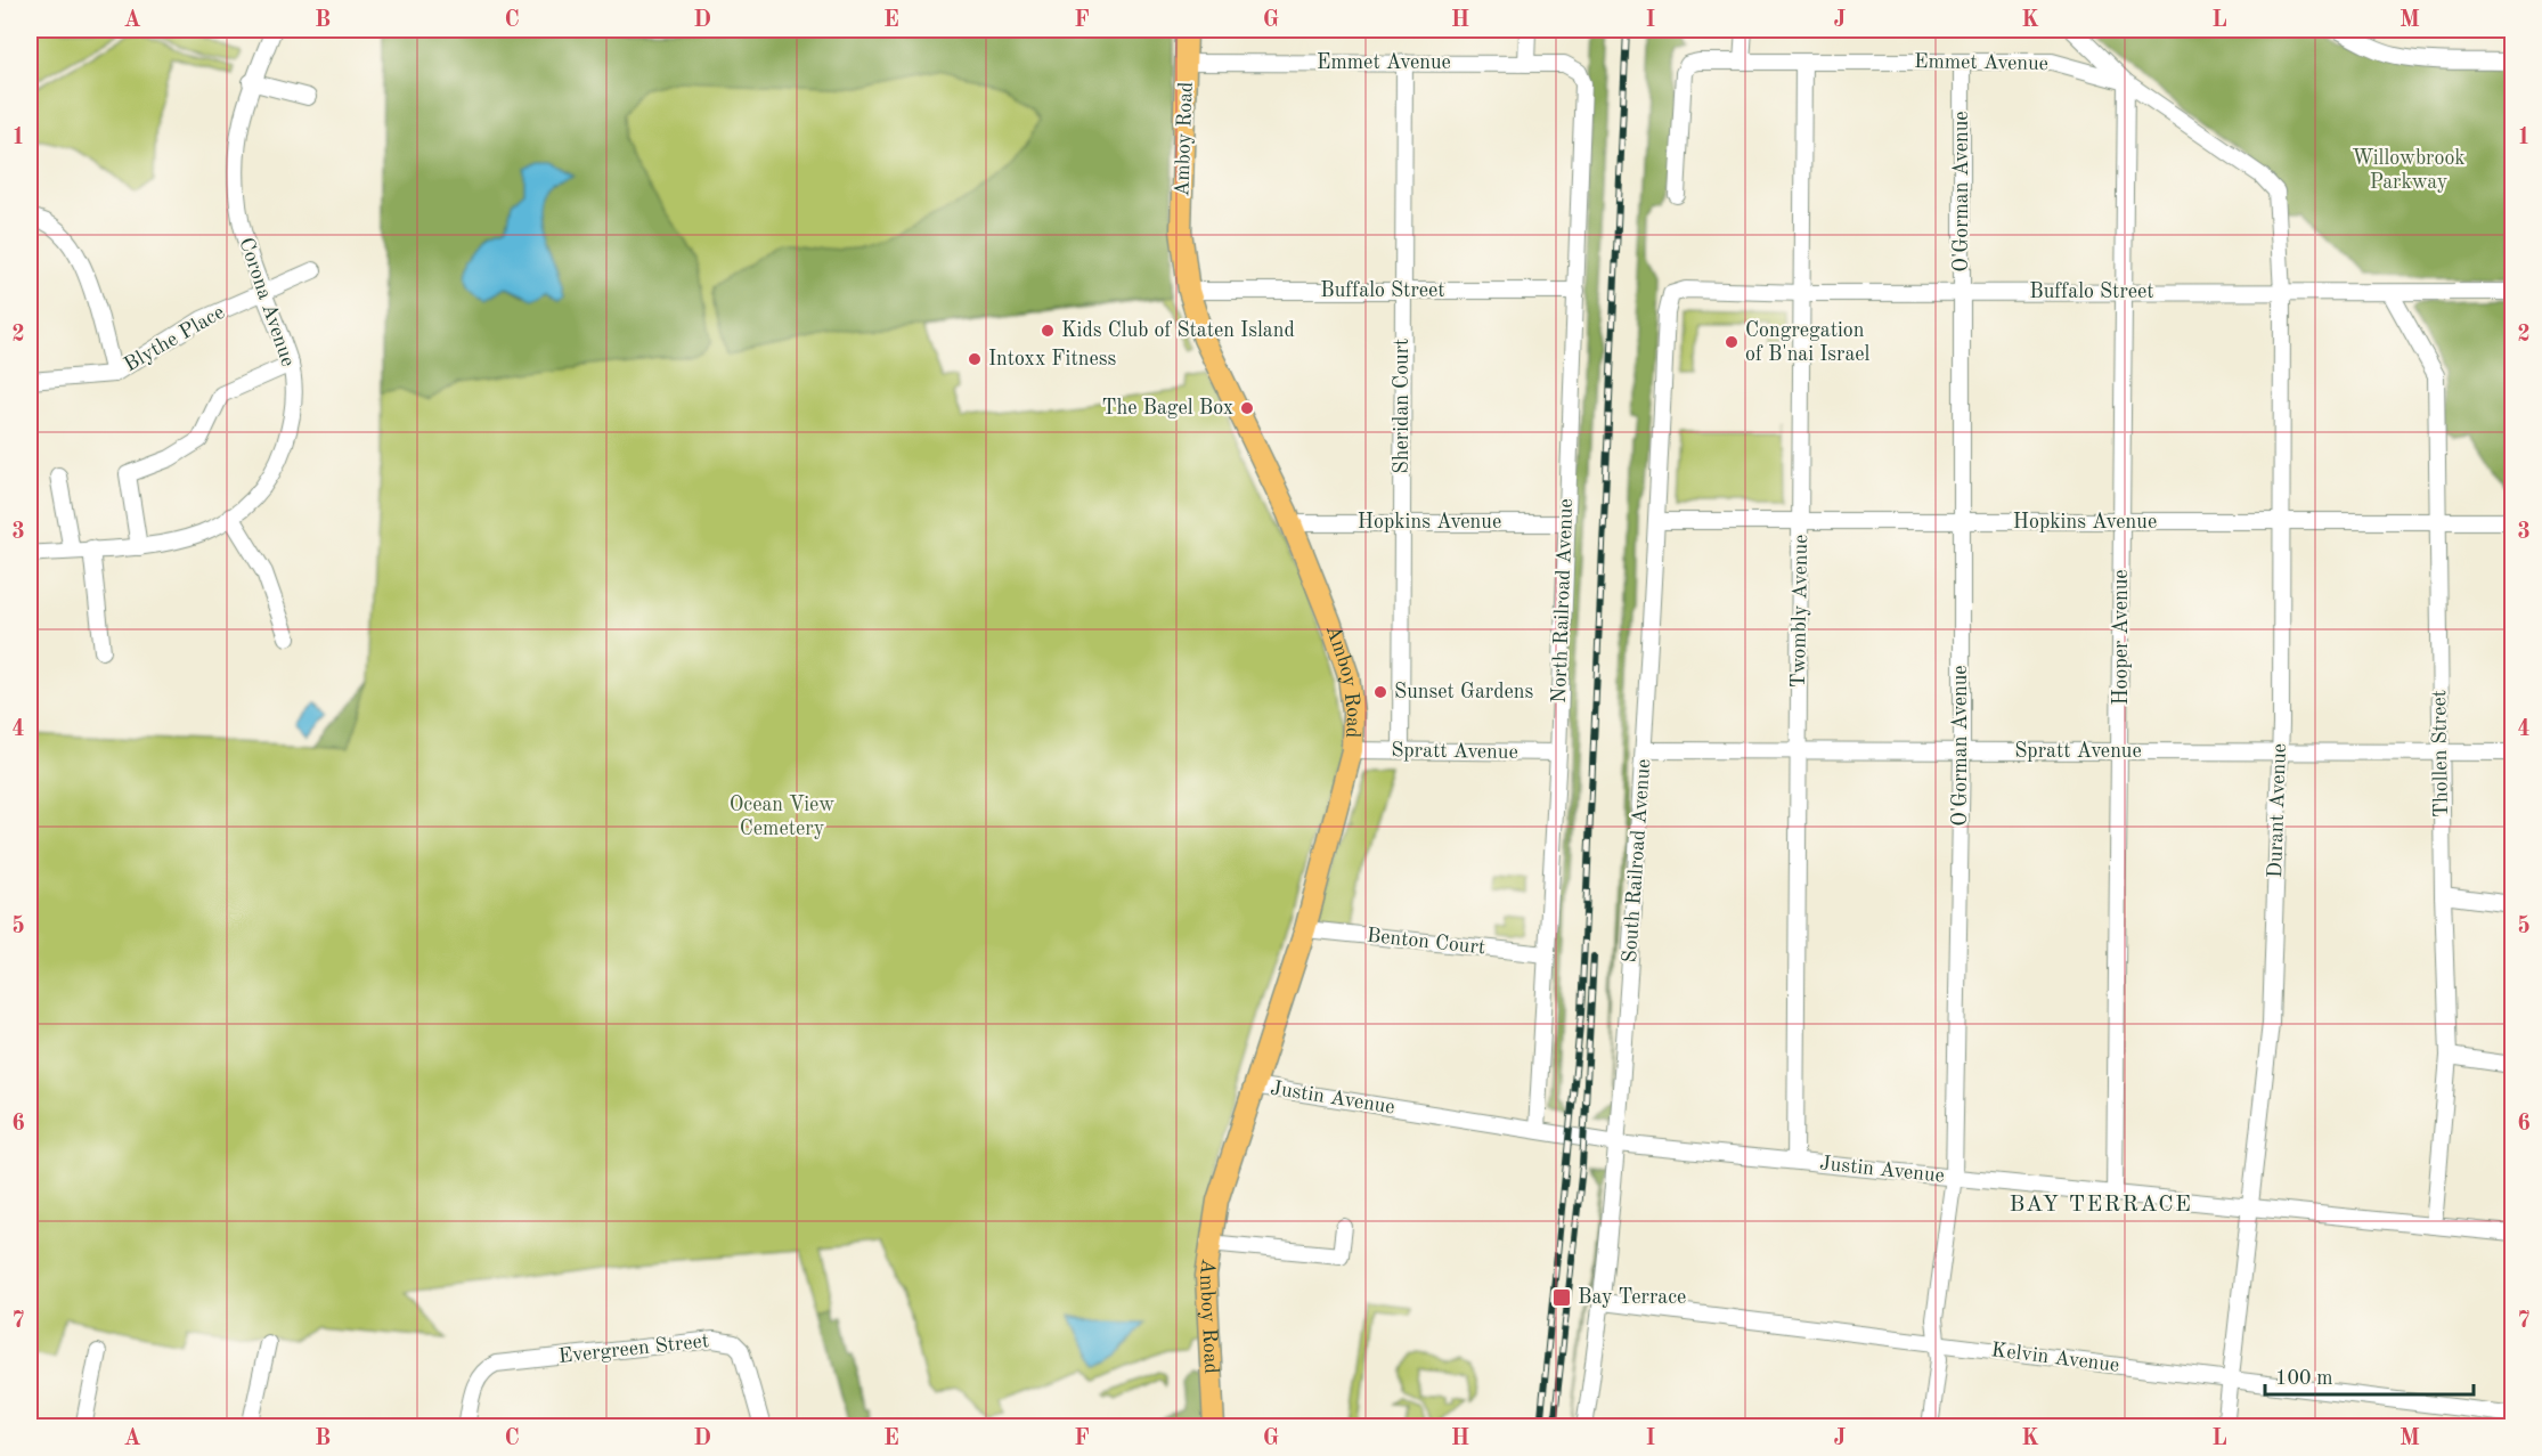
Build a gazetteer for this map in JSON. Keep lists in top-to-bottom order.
{
  "streets": {
    "main road": ["Amboy Road"],
    "street": [
      "Emmet Avenue",
      "O'Gorman Avenue",
      "Buffalo Street",
      "Corona Avenue",
      "Blythe Place",
      "Sheridan Court",
      "Hopkins Avenue",
      "North Railroad Avenue",
      "Twombly Avenue",
      "Hooper Avenue",
      "Spratt Avenue",
      "Thollen Street",
      "Durant Avenue",
      "South Railroad Avenue",
      "Benton Court",
      "Justin Avenue",
      "Evergreen Street",
      "Kelvin Avenue"
    ]
  },
  "crossings": [
    ["Emmet Avenue", "Amboy Road"],
    ["Emmet Avenue", "O'Gorman Avenue"],
    ["Emmet Avenue", "Sheridan Court"],
    ["Emmet Avenue", "North Railroad Avenue"],
    ["Emmet Avenue", "Twombly Avenue"],
    ["Emmet Avenue", "Hooper Avenue"],
    ["Emmet Avenue", "Durant Avenue"],
    ["Amboy Road", "Buffalo Street"],
    ["Amboy Road", "Hopkins Avenue"],
    ["Amboy Road", "Spratt Avenue"],
    ["Amboy Road", "Benton Court"],
    ["Amboy Road", "Justin Avenue"],
    ["O'Gorman Avenue", "Buffalo Street"],
    ["O'Gorman Avenue", "Hopkins Avenue"],
    ["O'Gorman Avenue", "Spratt Avenue"],
    ["O'Gorman Avenue", "Justin Avenue"],
    ["O'Gorman Avenue", "Kelvin Avenue"],
    ["Buffalo Street", "Sheridan Court"],
    ["Buffalo Street", "North Railroad Avenue"],
    ["Buffalo Street", "Twombly Avenue"],
    ["Buffalo Street", "Hooper Avenue"],
    ["Buffalo Street", "Thollen Street"],
    ["Buffalo Street", "Durant Avenue"],
    ["Buffalo Street", "South Railroad Avenue"],
    ["Corona Avenue", "Blythe Place"],
    ["Sheridan Court", "Hopkins Avenue"],
    ["Sheridan Court", "Spratt Avenue"],
    ["Hopkins Avenue", "North Railroad Avenue"],
    ["Hopkins Avenue", "Twombly Avenue"],
    ["Hopkins Avenue", "Hooper Avenue"],
    ["Hopkins Avenue", "Thollen Street"],
    ["Hopkins Avenue", "Durant Avenue"],
    ["Hopkins Avenue", "South Railroad Avenue"],
    ["North Railroad Avenue", "Spratt Avenue"],
    ["North Railroad Avenue", "Benton Court"],
    ["North Railroad Avenue", "Justin Avenue"],
    ["Twombly Avenue", "Spratt Avenue"],
    ["Twombly Avenue", "Justin Avenue"],
    ["Hooper Avenue", "Spratt Avenue"],
    ["Hooper Avenue", "Justin Avenue"],
    ["Spratt Avenue", "Thollen Street"],
    ["Spratt Avenue", "Durant Avenue"],
    ["Spratt Avenue", "South Railroad Avenue"],
    ["Thollen Street", "Justin Avenue"],
    ["Durant Avenue", "Justin Avenue"],
    ["Durant Avenue", "Kelvin Avenue"],
    ["South Railroad Avenue", "Justin Avenue"],
    ["South Railroad Avenue", "Kelvin Avenue"]
  ],
  "districts": ["BAY TERRACE"],
  "parks": ["Willowbrook Parkway", "Ocean View Cemetery"],
  "places": {
    "other": [
      "Kids Club of Staten Island",
      "Congregation of B'nai Israel",
      "Intoxx Fitness",
      "The Bagel Box",
      "Sunset Gardens"
    ],
    "transit": ["Bay Terrace"]
  },
  "scale_bar": "100 m",
  "grid": {
    "columns": [
      "A",
      "B",
      "C",
      "D",
      "E",
      "F",
      "G",
      "H",
      "I",
      "J",
      "K",
      "L",
      "M"
    ],
    "rows": [
      "1",
      "2",
      "3",
      "4",
      "5",
      "6",
      "7"
    ]
  }
}
